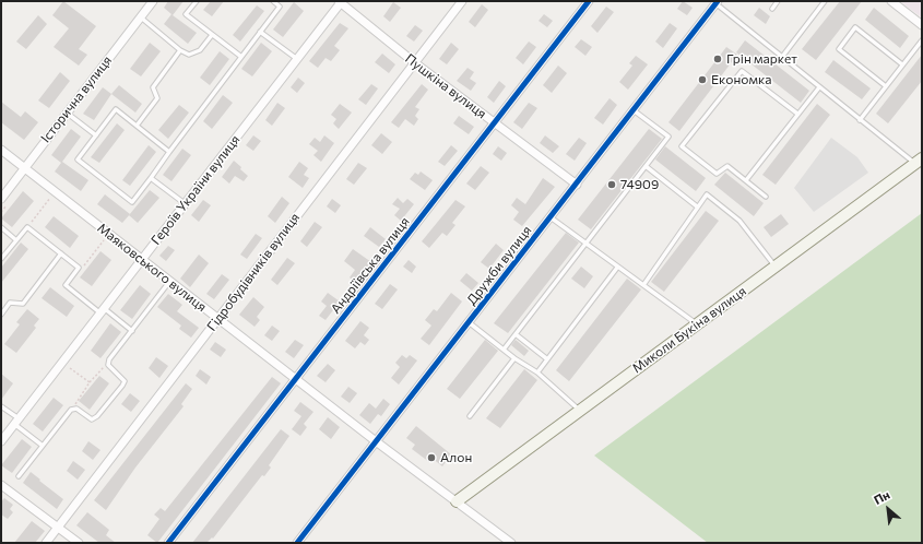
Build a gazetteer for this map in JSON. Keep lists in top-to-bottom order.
{
  "streets": {
    "street": [
      "Пушкіна вулиця",
      "Історична вулиця",
      "Героїв України вулиця",
      "Андріївська вулиця",
      "Дружби вулиця",
      "Маяковського вулиця",
      "Гідробудівників вулиця",
      "Миколи Букіна вулиця"
    ]
  },
  "crossings": [
    ["Пушкіна вулиця", "Героїв України вулиця"],
    ["Пушкіна вулиця", "Андріївська вулиця"],
    ["Пушкіна вулиця", "Дружби вулиця"],
    ["Пушкіна вулиця", "Гідробудівників вулиця"],
    ["Історична вулиця", "Маяковського вулиця"],
    ["Героїв України вулиця", "Маяковського вулиця"],
    ["Андріївська вулиця", "Маяковського вулиця"],
    ["Дружби вулиця", "Маяковського вулиця"],
    ["Маяковського вулиця", "Гідробудівників вулиця"],
    ["Маяковського вулиця", "Миколи Букіна вулиця"]
  ],
  "places": [
    "Грін маркет",
    "Економка",
    "74909",
    "Алон"
  ],
  "north": "top left"
}
